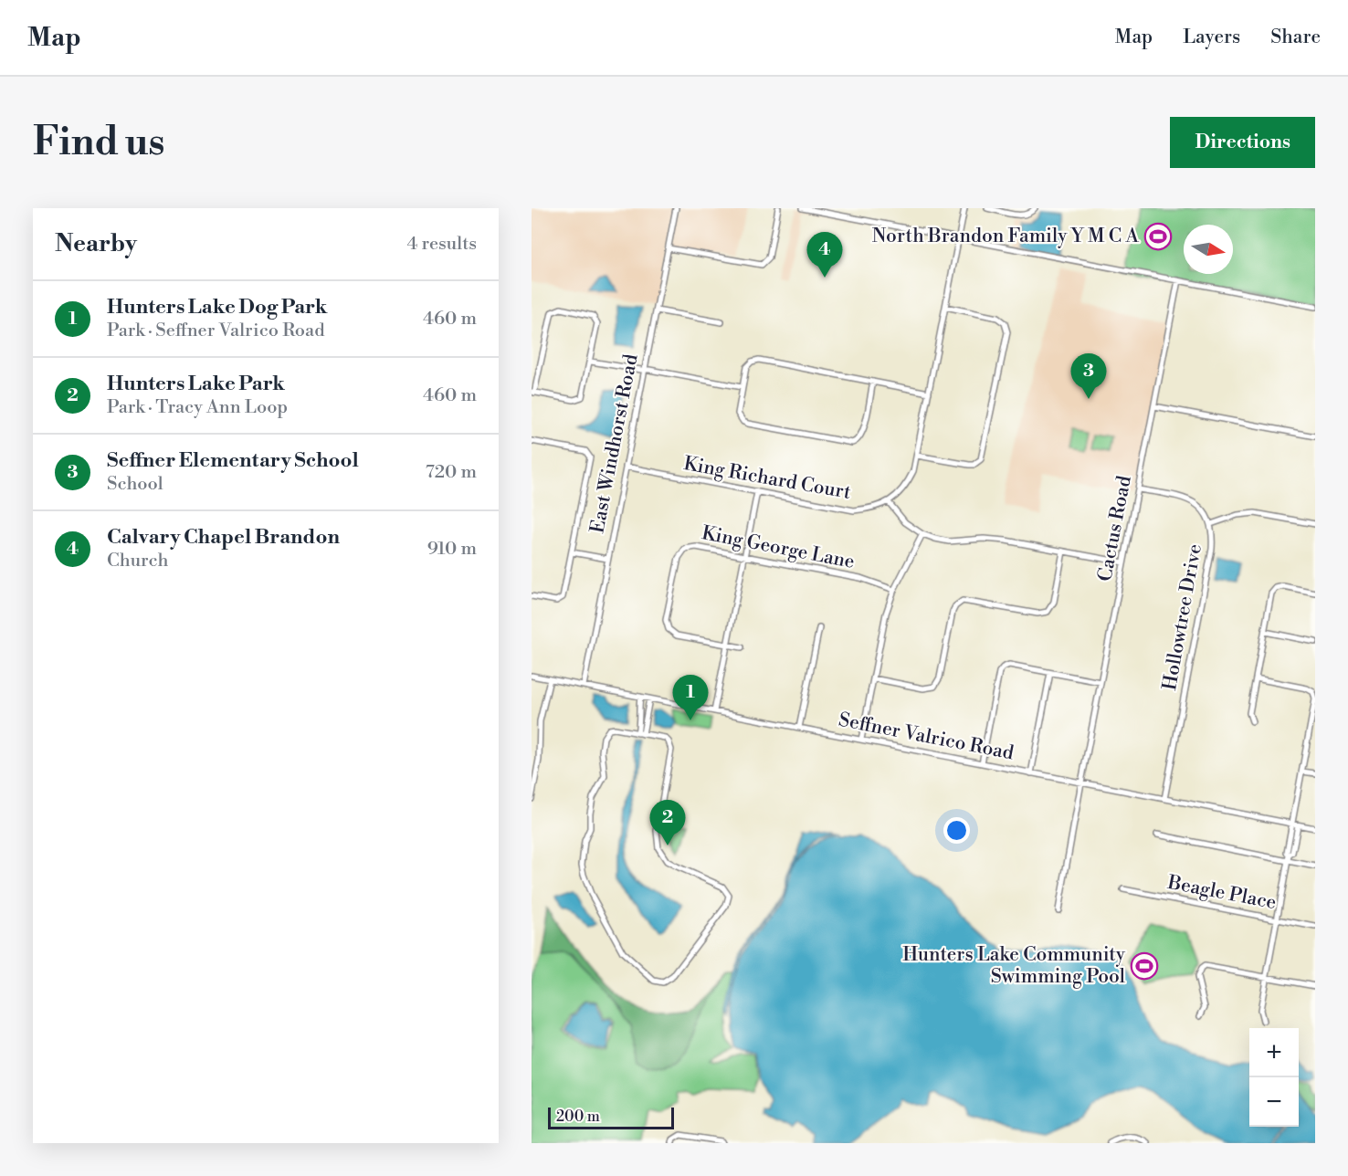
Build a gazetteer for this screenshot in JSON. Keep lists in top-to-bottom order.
{
  "streets": {
    "street": [
      "East Windhorst Road",
      "King Richard Court",
      "Cactus Road",
      "King George Lane",
      "Hollowtree Drive",
      "Seffner Valrico Road",
      "Beagle Place"
    ]
  },
  "crossings": [
    ["East Windhorst Road", "King Richard Court"],
    ["East Windhorst Road", "Seffner Valrico Road"],
    ["Cactus Road", "Hollowtree Drive"],
    ["Cactus Road", "Seffner Valrico Road"],
    ["Hollowtree Drive", "Seffner Valrico Road"]
  ],
  "places": {
    "sports": ["North Brandon Family Y M C A", "Hunters Lake Community Swimming Pool"]
  },
  "scale_bar": "200 m",
  "north": "right",
  "page": {
    "header": "Map",
    "nav": ["Map", "Layers", "Share"],
    "buttons": "Directions",
    "title": "Find us",
    "heading": ["Nearby", "4 results"],
    "pins": [
      "4",
      "3",
      "1",
      "2"
    ],
    "list": [
      {
        "mark": "1",
        "name": "Hunters Lake Dog Park",
        "note": "Park · Seffner Valrico Road",
        "value": "460 m"
      },
      {
        "mark": "2",
        "name": "Hunters Lake Park",
        "note": "Park · Tracy Ann Loop",
        "value": "460 m"
      },
      {
        "mark": "3",
        "name": "Seffner Elementary School",
        "note": "School",
        "value": "720 m"
      },
      {
        "mark": "4",
        "name": "Calvary Chapel Brandon",
        "note": "Church",
        "value": "910 m"
      }
    ],
    "map_buttons": ["+", "−"],
    "scale": "200 m"
  }
}
